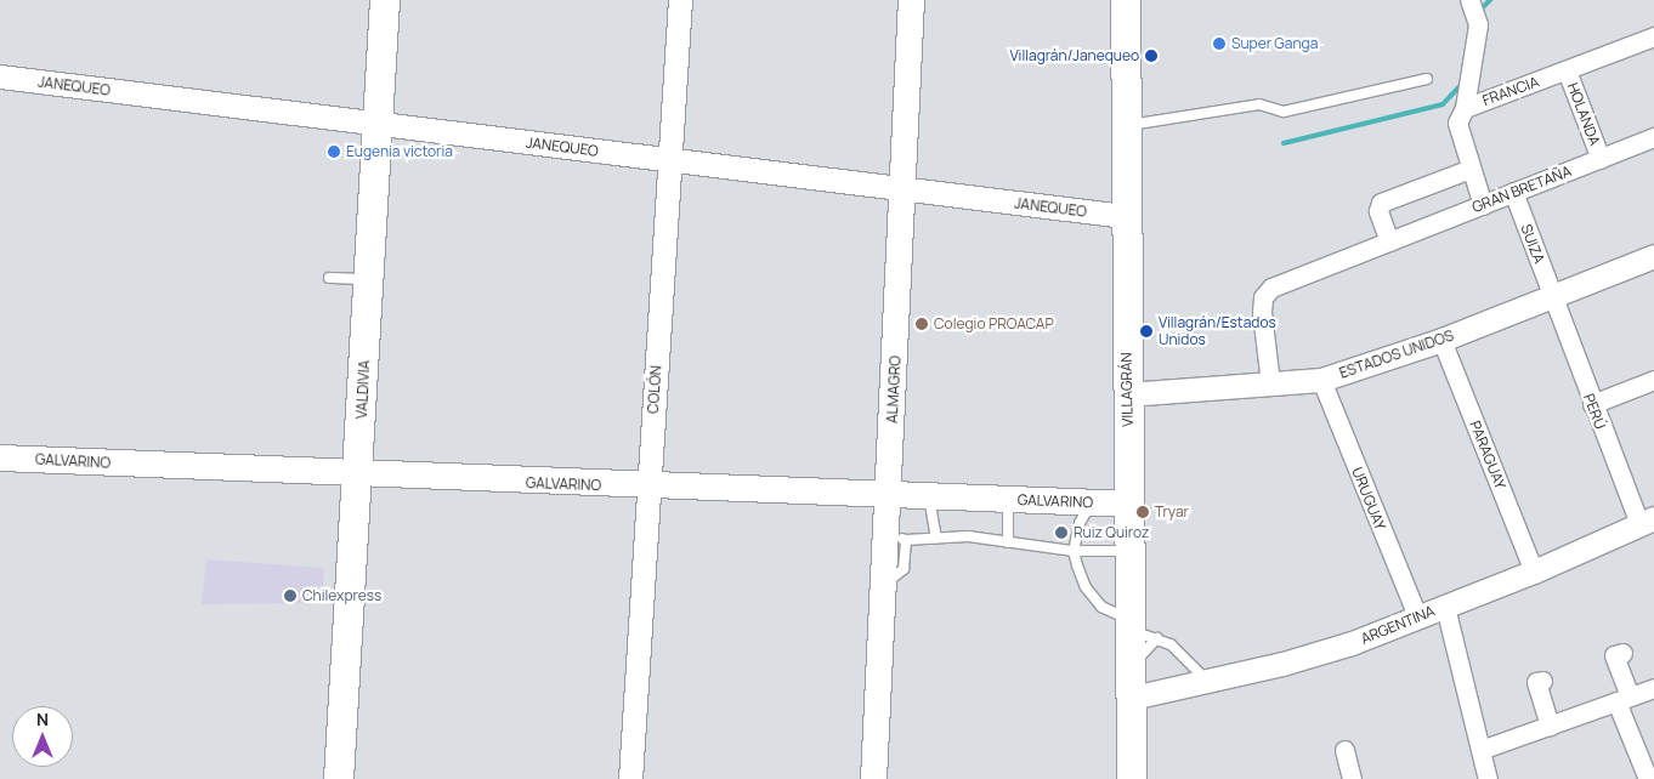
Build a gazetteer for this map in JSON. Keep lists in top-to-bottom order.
{
  "streets": {
    "main road": [
      "VALDIVIA",
      "ALMAGRO",
      "VILLAGRÁN",
      "GALVARINO"
    ],
    "street": [
      "JANEQUEO",
      "FRANCIA",
      "HOLANDA",
      "GRAN BRETAÑA",
      "SUIZA",
      "ESTADOS UNIDOS",
      "COLÓN",
      "PERÚ",
      "PARAGUAY",
      "URUGUAY",
      "ARGENTINA"
    ]
  },
  "crossings": [
    ["JANEQUEO", "VALDIVIA"],
    ["JANEQUEO", "COLÓN"],
    ["JANEQUEO", "ALMAGRO"],
    ["JANEQUEO", "VILLAGRÁN"],
    ["FRANCIA", "HOLANDA"],
    ["FRANCIA", "GRAN BRETAÑA"],
    ["HOLANDA", "GRAN BRETAÑA"],
    ["GRAN BRETAÑA", "SUIZA"],
    ["GRAN BRETAÑA", "ESTADOS UNIDOS"],
    ["SUIZA", "ESTADOS UNIDOS"],
    ["SUIZA", "PERÚ"],
    ["ESTADOS UNIDOS", "VILLAGRÁN"],
    ["ESTADOS UNIDOS", "PERÚ"],
    ["ESTADOS UNIDOS", "PARAGUAY"],
    ["ESTADOS UNIDOS", "URUGUAY"],
    ["VALDIVIA", "GALVARINO"],
    ["COLÓN", "GALVARINO"],
    ["ALMAGRO", "GALVARINO"],
    ["VILLAGRÁN", "GALVARINO"],
    ["VILLAGRÁN", "ARGENTINA"],
    ["PERÚ", "ARGENTINA"],
    ["PARAGUAY", "ARGENTINA"],
    ["URUGUAY", "ARGENTINA"]
  ],
  "places": [
    "Super Ganga",
    "Villagrán/Janequeo",
    "Eugenia victoria",
    "Colegio PROACAP",
    "Villagrán/Estados Unidos",
    "Tryar",
    "Ruiz Quiroz",
    "Chilexpress"
  ],
  "north": "top"
}
